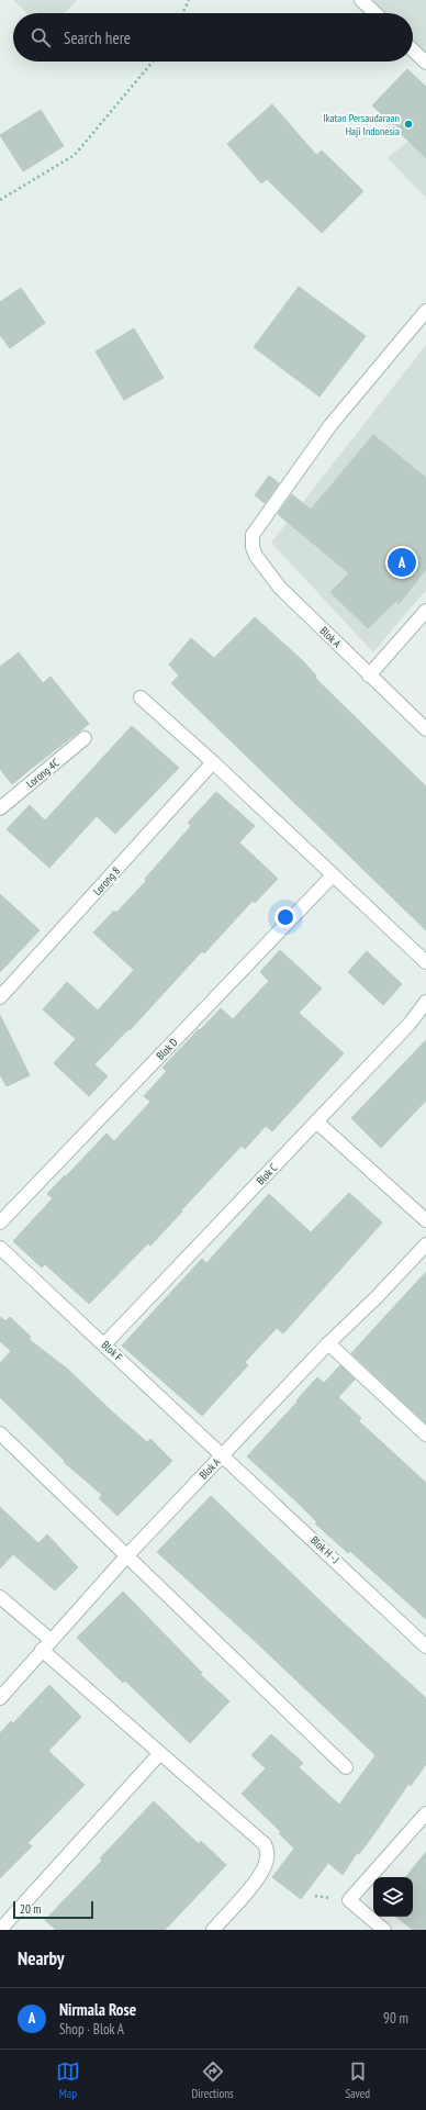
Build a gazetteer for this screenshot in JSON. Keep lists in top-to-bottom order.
{
  "streets": {
    "street": [
      "Blok A",
      "Lorong 4C",
      "Lorong 8",
      "Blok D",
      "Blok C",
      "Blok F",
      "Blok H - J"
    ]
  },
  "crossings": [
    ["Blok A", "Blok F"],
    ["Blok A", "Blok H - J"],
    ["Blok C", "Blok F"],
    ["Blok F", "Blok H - J"]
  ],
  "places": ["Ikatan Persaudaraan Haji Indonesia"],
  "scale_bar": "20 m",
  "page": {
    "search": "Search here",
    "pins": "A",
    "scale": "20 m",
    "heading": "Nearby",
    "list": [
      {
        "mark": "A",
        "name": "Nirmala Rose",
        "note": "Shop · Blok A",
        "value": "90 m"
      }
    ],
    "nav": ["Map", "Directions", "Saved"]
  }
}
